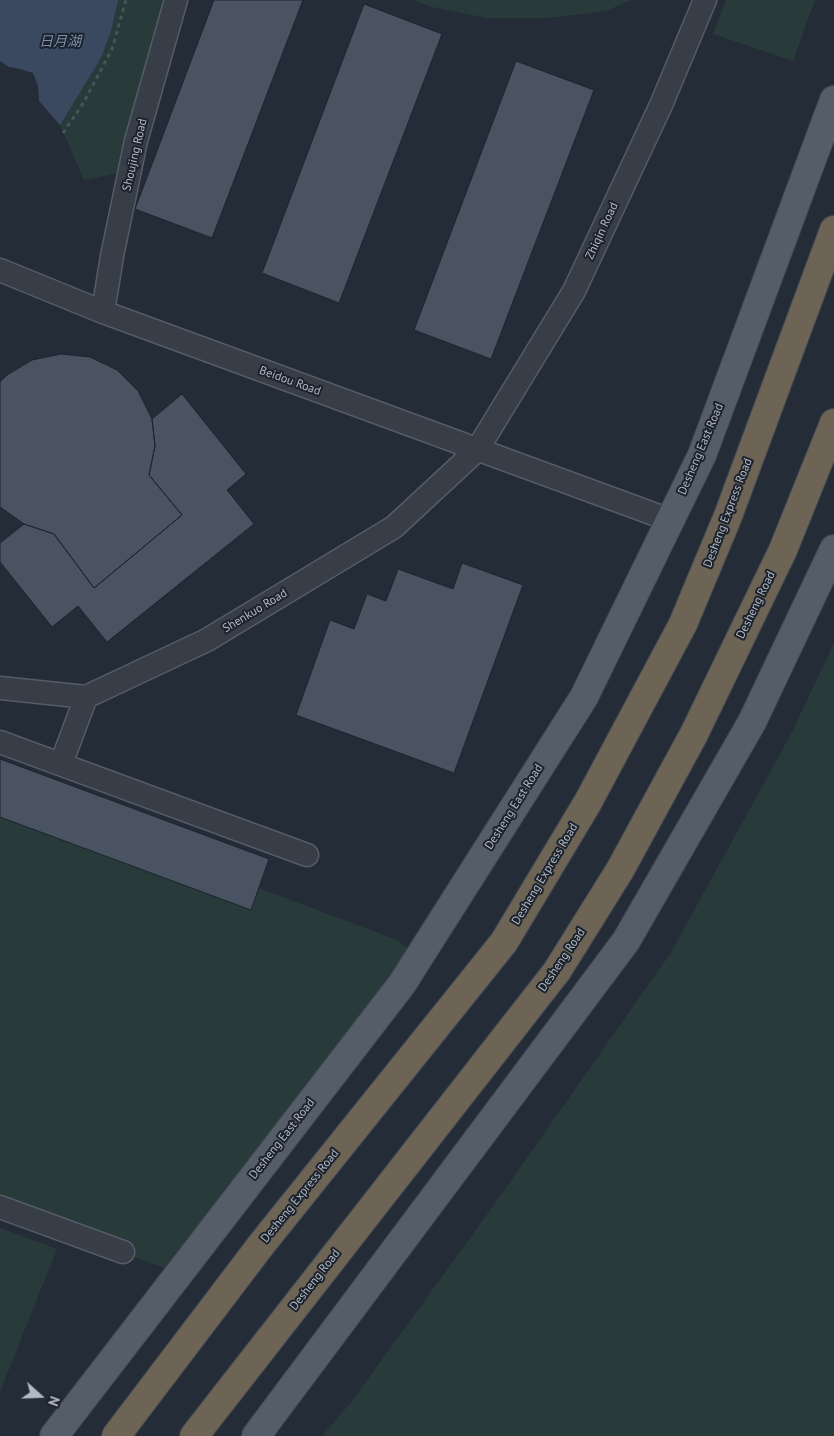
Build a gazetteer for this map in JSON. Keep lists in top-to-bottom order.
{
  "streets": {
    "highway": ["Desheng Express Road", "Desheng Road"],
    "main road": ["Desheng East Road"],
    "street": [
      "Shoujing Road",
      "Zhiqin Road",
      "Beidou Road",
      "Shenkuo Road"
    ]
  },
  "crossings": [
    ["Shoujing Road", "Beidou Road"],
    ["Zhiqin Road", "Beidou Road"],
    ["Zhiqin Road", "Shenkuo Road"],
    ["Beidou Road", "Desheng East Road"],
    ["Beidou Road", "Shenkuo Road"]
  ],
  "water": ["日月湖"],
  "north": "right"
}
